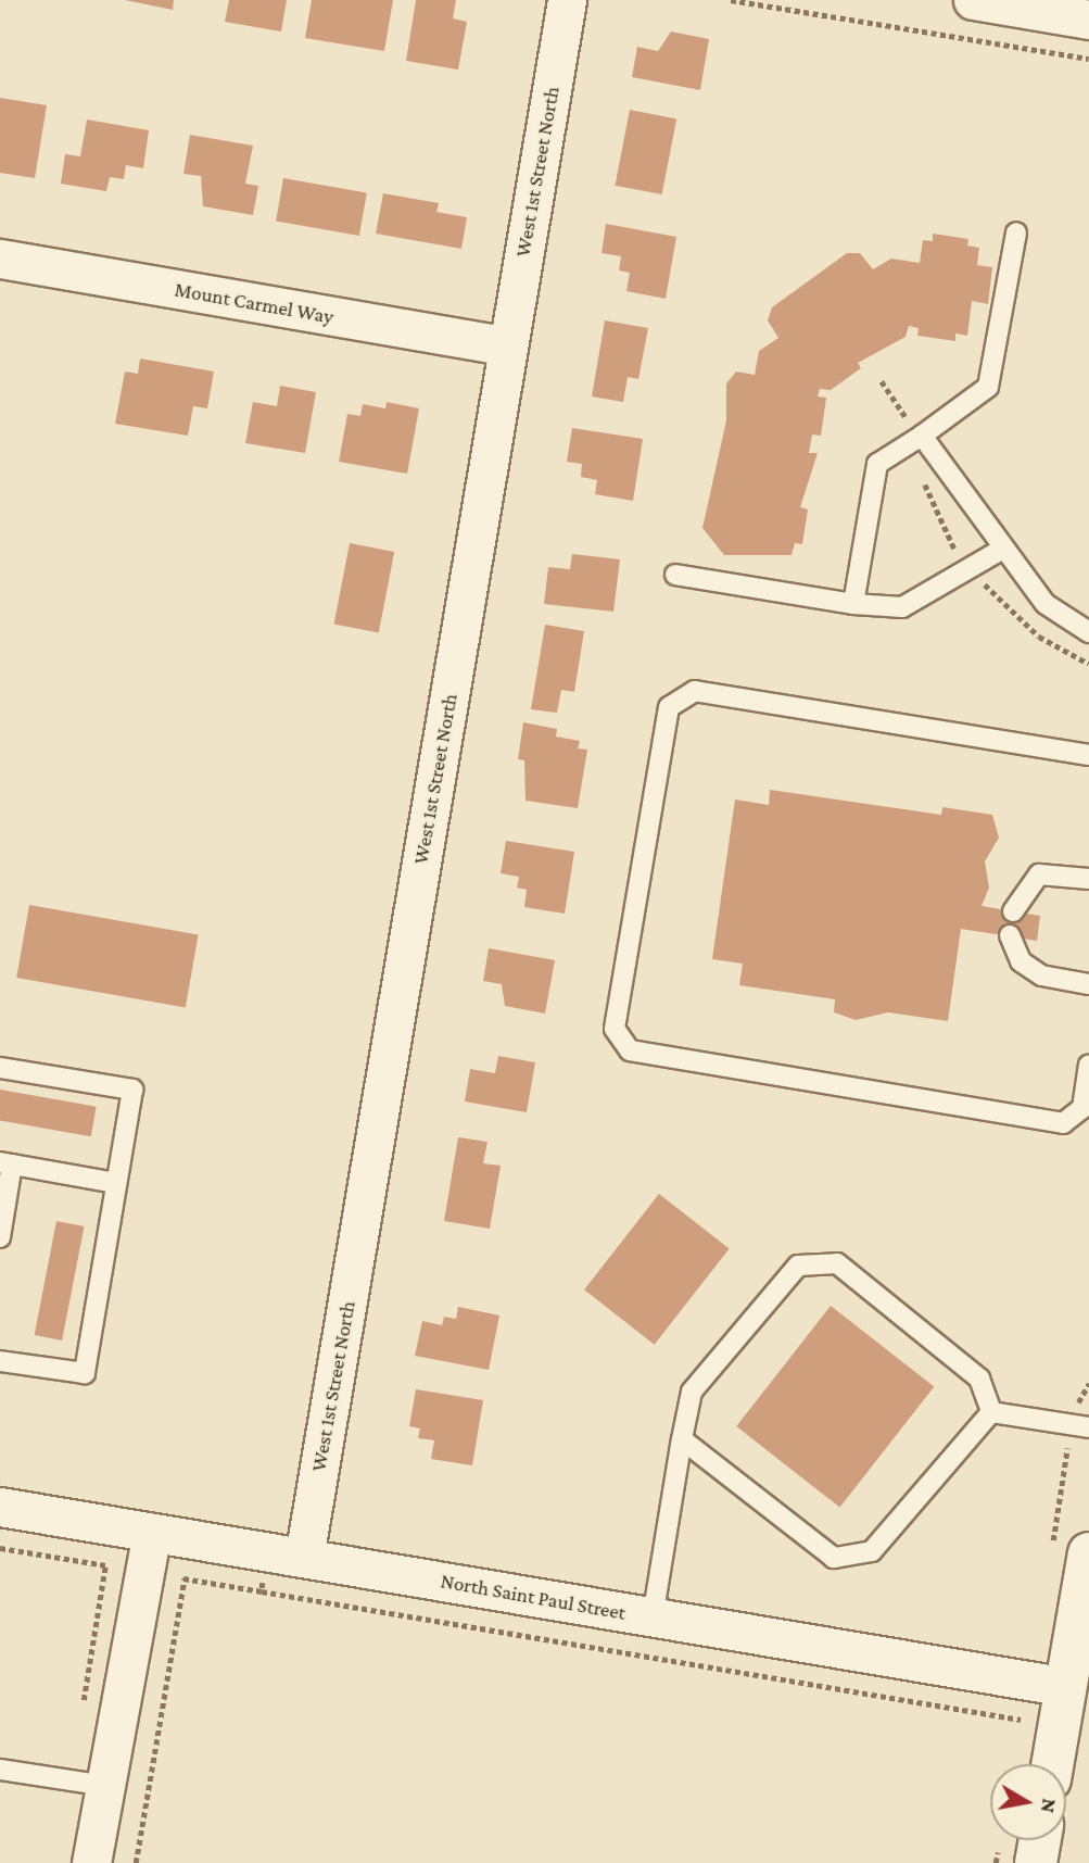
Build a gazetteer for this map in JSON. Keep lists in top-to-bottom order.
{
  "streets": {
    "street": ["West 1st Street North", "Mount Carmel Way", "North Saint Paul Street"]
  },
  "crossings": [
    ["West 1st Street North", "Mount Carmel Way"],
    ["West 1st Street North", "North Saint Paul Street"]
  ],
  "north": "right"
}
